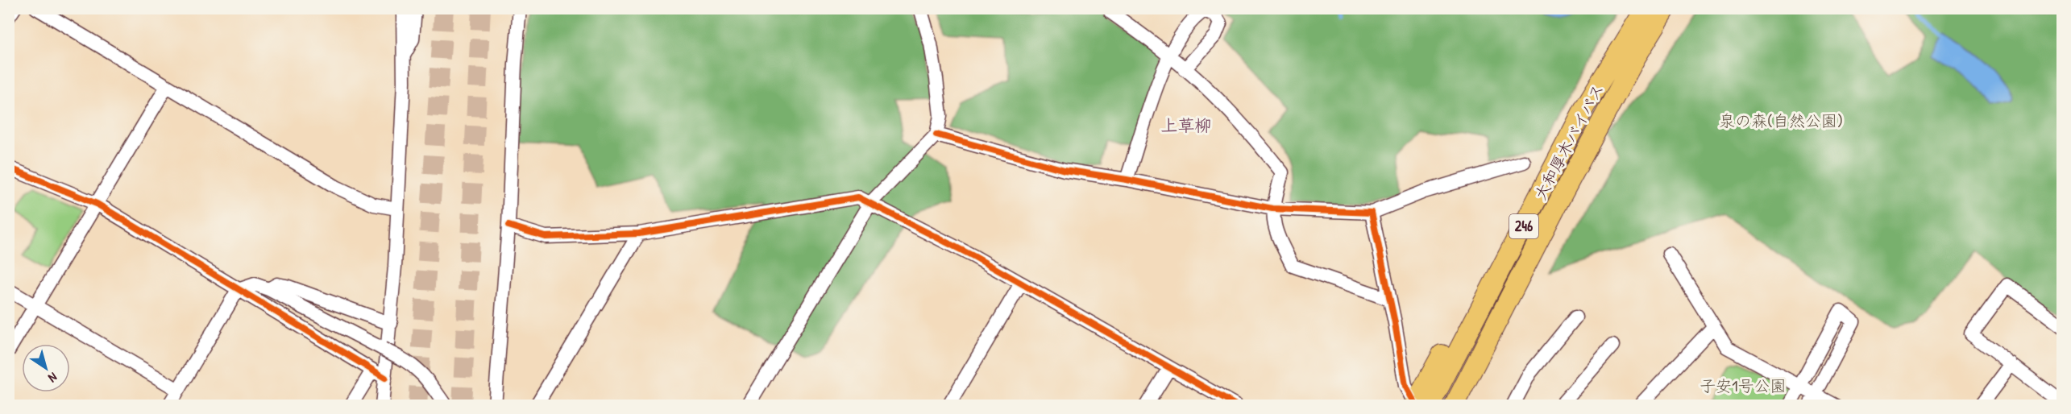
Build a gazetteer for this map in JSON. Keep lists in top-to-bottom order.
{
  "streets": {
    "highway": ["大和厚木バイパス", "246"]
  },
  "crossings": [
    ["大和厚木バイパス", "246"]
  ],
  "districts": ["上草柳"],
  "parks": ["泉の森(自然公園)", "子安1号公園"],
  "north": "bottom right"
}
